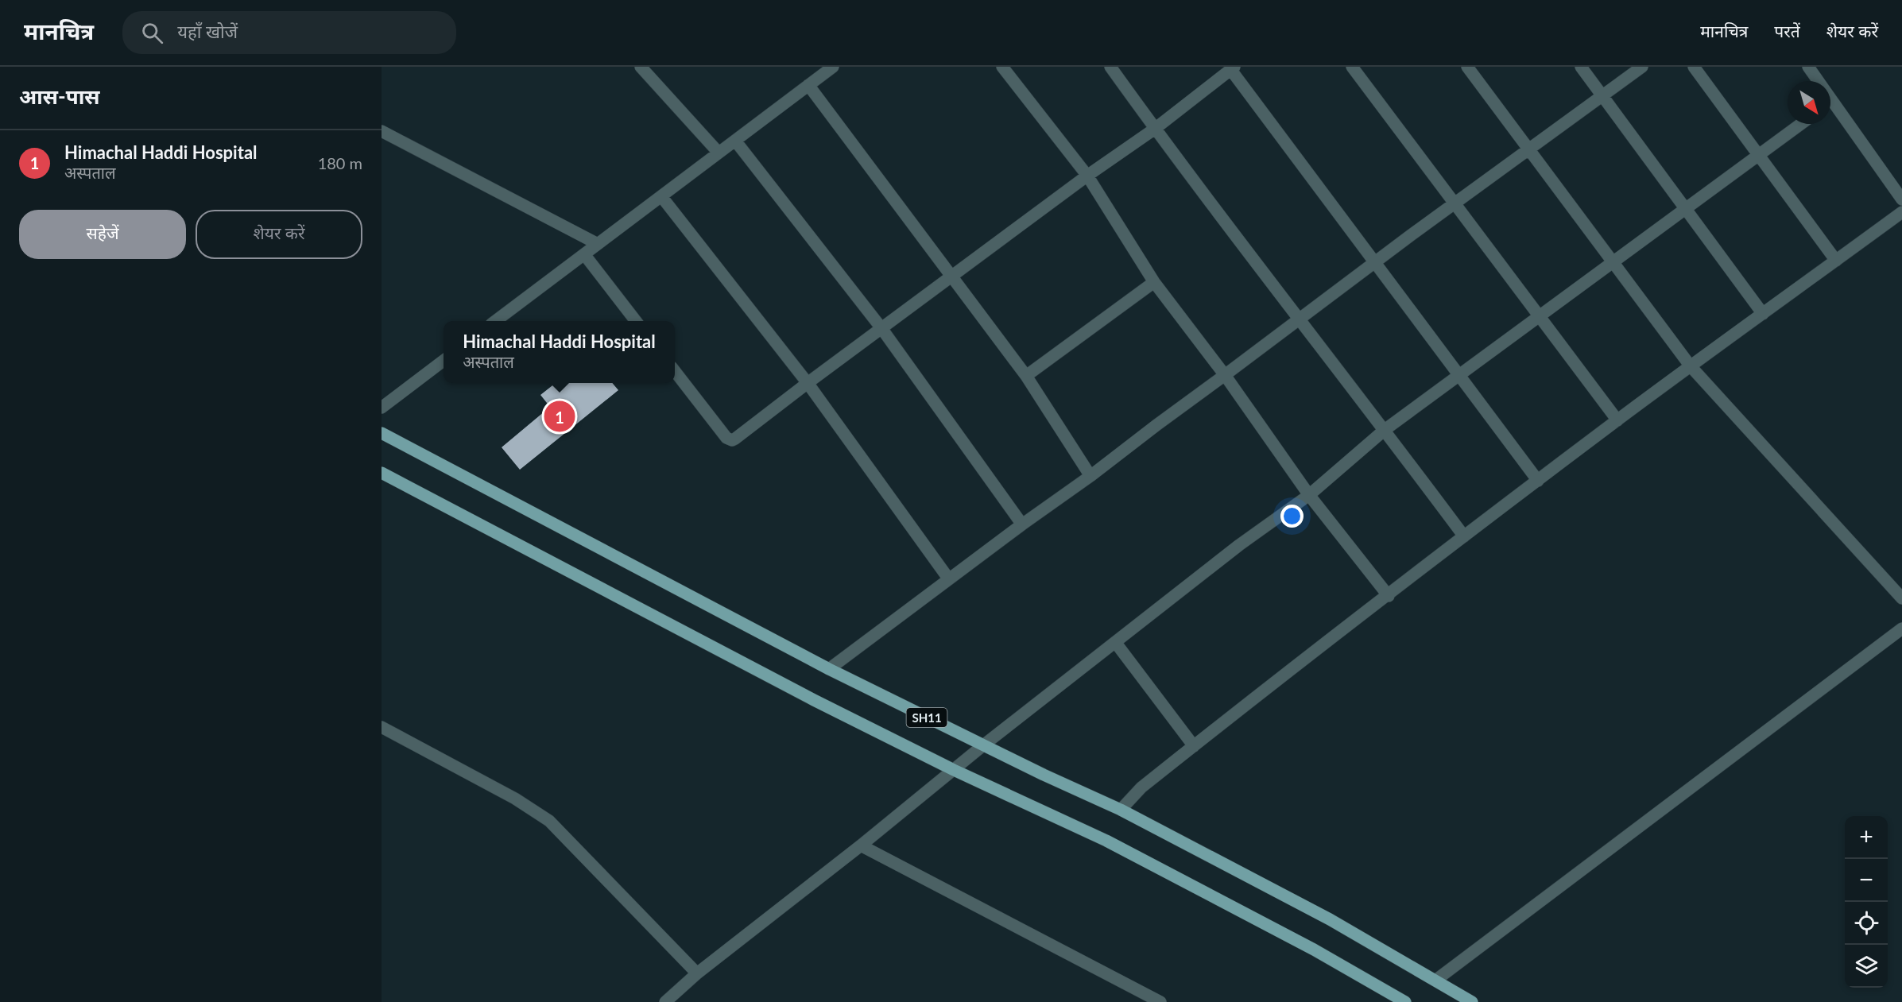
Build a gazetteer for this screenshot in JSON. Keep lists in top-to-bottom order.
{
  "streets": {
    "main road": ["SH11"]
  },
  "north": "bottom right",
  "page": {
    "header": "मानचित्र",
    "search": "यहाँ खोजें",
    "nav": ["मानचित्र", "परतें", "शेयर करें"],
    "heading": "आस-पास",
    "list": [
      {
        "mark": "1",
        "name": "Himachal Haddi Hospital",
        "note": "अस्पताल",
        "value": "180 m"
      }
    ],
    "buttons": ["सहेजें", "शेयर करें"],
    "popup": ["Himachal Haddi Hospital", "अस्पताल"],
    "pins": "1",
    "map_buttons": ["+", "−"]
  }
}
